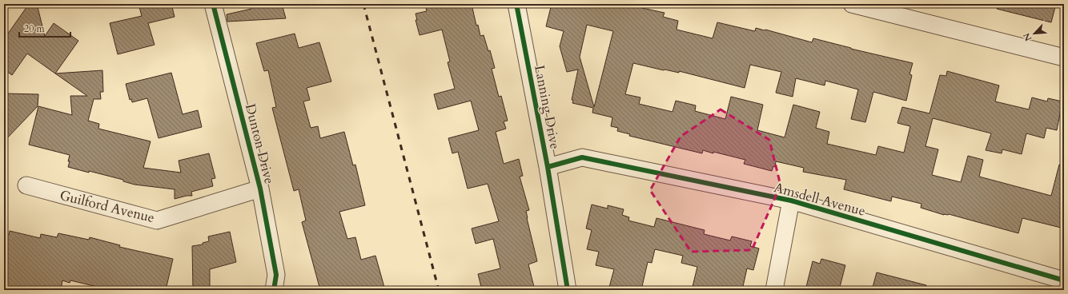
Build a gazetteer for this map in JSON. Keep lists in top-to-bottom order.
{
  "streets": {
    "street": [
      "Lanning Drive",
      "Dunton Drive",
      "Amsdell Avenue",
      "Guilford Avenue"
    ]
  },
  "crossings": [
    ["Lanning Drive", "Amsdell Avenue"],
    ["Dunton Drive", "Guilford Avenue"]
  ],
  "scale_bar": "20 m",
  "north": "bottom left"
}
